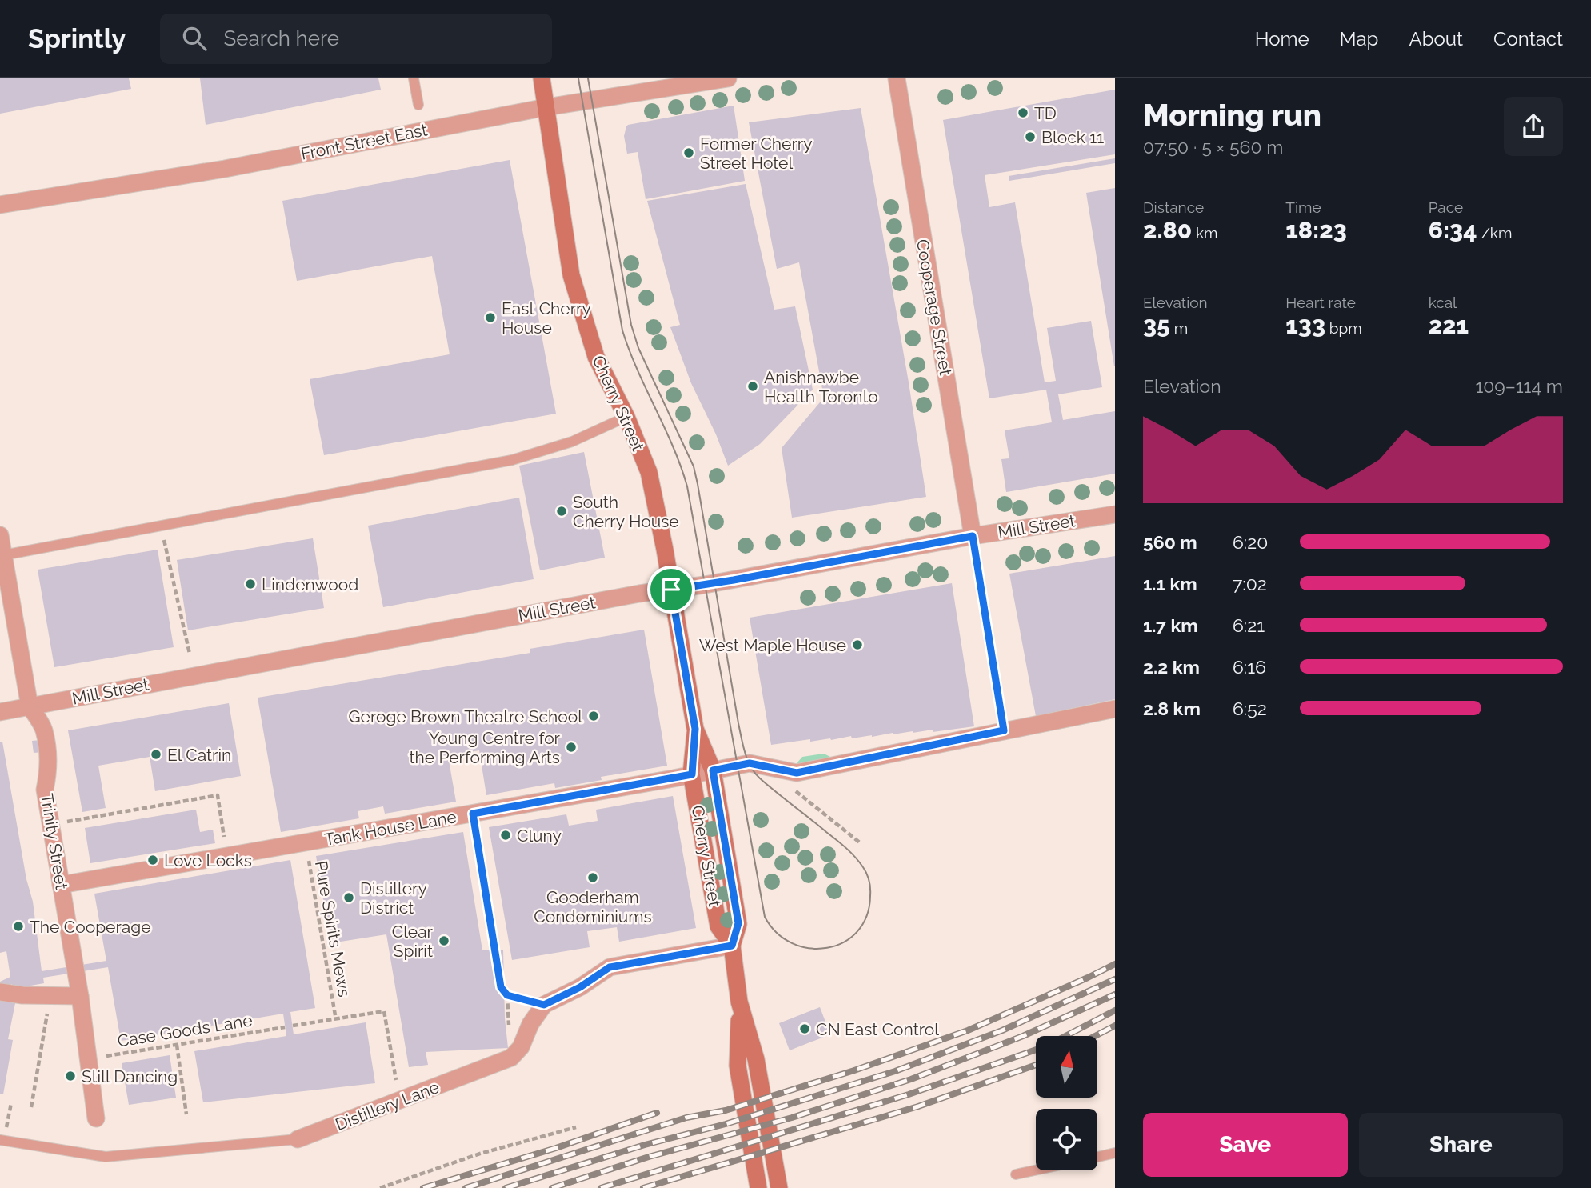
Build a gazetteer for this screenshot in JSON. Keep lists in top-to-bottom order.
{
  "streets": {
    "street": [
      "Front Street East",
      "Cooperage Street",
      "Cherry Street",
      "Mill Street",
      "Tank House Lane",
      "Trinity Street",
      "Distillery Lane"
    ],
    "path": ["Pure Spirits Mews", "Case Goods Lane"]
  },
  "crossings": [
    ["Front Street East", "Cherry Street"],
    ["Cooperage Street", "Mill Street"],
    ["Cherry Street", "Mill Street"],
    ["Cherry Street", "Tank House Lane"],
    ["Mill Street", "Trinity Street"],
    ["Tank House Lane", "Trinity Street"],
    ["Tank House Lane", "Pure Spirits Mews"],
    ["Trinity Street", "Case Goods Lane"]
  ],
  "places": [
    "TD",
    "Block 11",
    "Former Cherry Street Hotel",
    "East Cherry House",
    "Anishnawbe Health Toronto",
    "South Cherry House",
    "Lindenwood",
    "West Maple House",
    "Geroge Brown Theatre School",
    "Young Centre for the Performing Arts",
    "El Catrin",
    "Cluny",
    "Love Locks",
    "Gooderham Condominiums",
    "Distillery District",
    "The Cooperage",
    "Clear Spirit",
    "CN East Control",
    "Still Dancing"
  ],
  "north": "top",
  "page": {
    "header": "Sprintly",
    "search": "Search here",
    "nav": [
      "Home",
      "Map",
      "About",
      "Contact"
    ],
    "heading": ["Morning run", "07:50 · 5 × 560 m"],
    "stats": [
      ["Distance", "2.80 km"],
      ["Time", "18:23"],
      ["Pace", "6:34 /km"],
      ["Elevation", "35 m"],
      ["Heart rate", "133 bpm"],
      ["kcal", "221"]
    ],
    "chart": ["Elevation", "109–114 m"],
    "list": [
      {
        "name": "560 m",
        "note": "6:20"
      },
      {
        "name": "1.1 km",
        "note": "7:02"
      },
      {
        "name": "1.7 km",
        "note": "6:21"
      },
      {
        "name": "2.2 km",
        "note": "6:16"
      },
      {
        "name": "2.8 km",
        "note": "6:52"
      }
    ],
    "buttons": ["Save", "Share"]
  }
}
